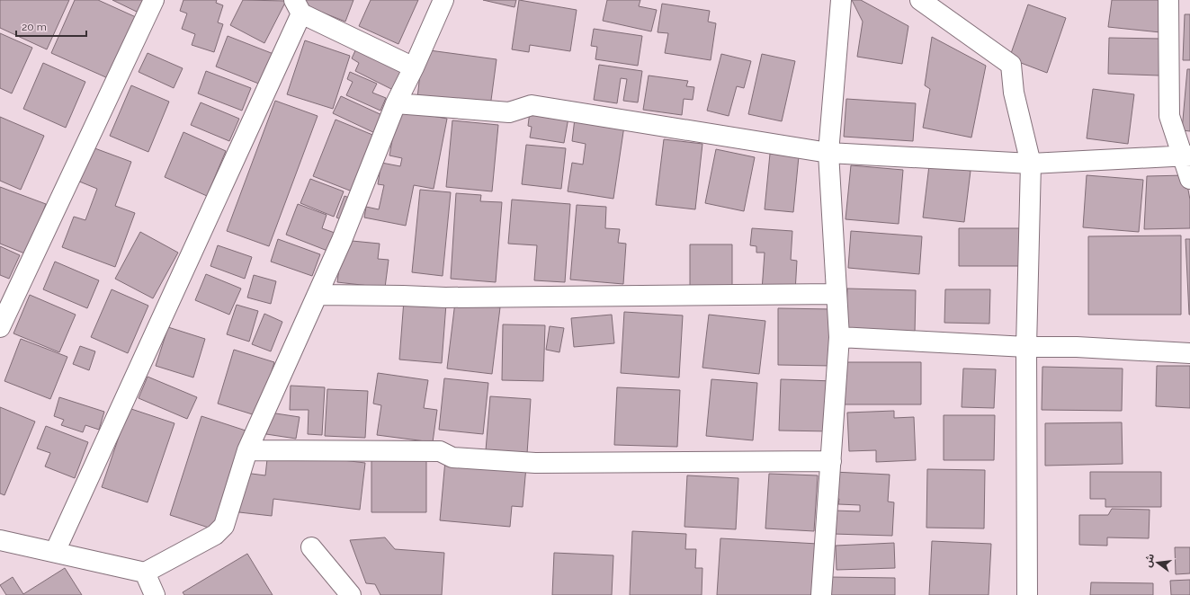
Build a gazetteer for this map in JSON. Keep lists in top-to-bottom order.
{
  "scale_bar": "20 m",
  "north": "left"
}
